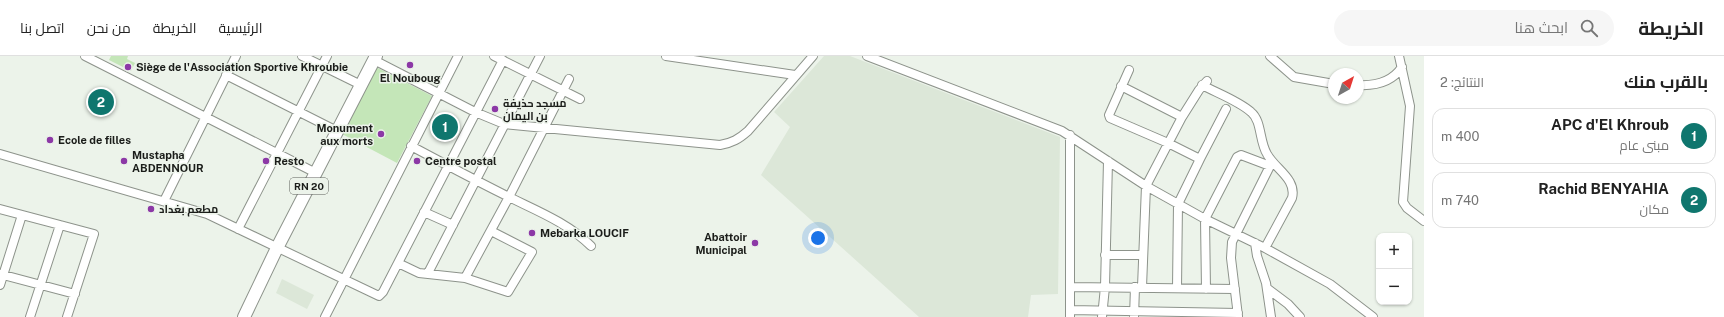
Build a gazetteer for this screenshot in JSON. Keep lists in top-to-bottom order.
{
  "streets": {
    "main road": ["RN 20"]
  },
  "places": [
    "El Nouboug",
    "Siège de l'Association Sportive Khroubie",
    "مسجد حذيفة بن اليمان",
    "Monument aux morts",
    "Ecole de filles",
    "Mustapha ABDENNOUR",
    "Resto",
    "Centre postal",
    "مطعم بغداد",
    "Mebarka LOUCIF",
    "Abattoir Municipal"
  ],
  "north": "top right",
  "page": {
    "header": "الخريطة",
    "search": "ابحث هنا",
    "nav": [
      "الرئيسية",
      "الخريطة",
      "من نحن",
      "اتصل بنا"
    ],
    "heading": ["بالقرب منك", "النتائج: 2"],
    "pins": ["2", "1"],
    "list": [
      {
        "mark": "1",
        "name": "APC d'El Khroub",
        "note": "مبنى عام",
        "value": "400 m"
      },
      {
        "mark": "2",
        "name": "Rachid BENYAHIA",
        "note": "مكان",
        "value": "740 m"
      }
    ],
    "map_buttons": ["+", "−"]
  }
}
